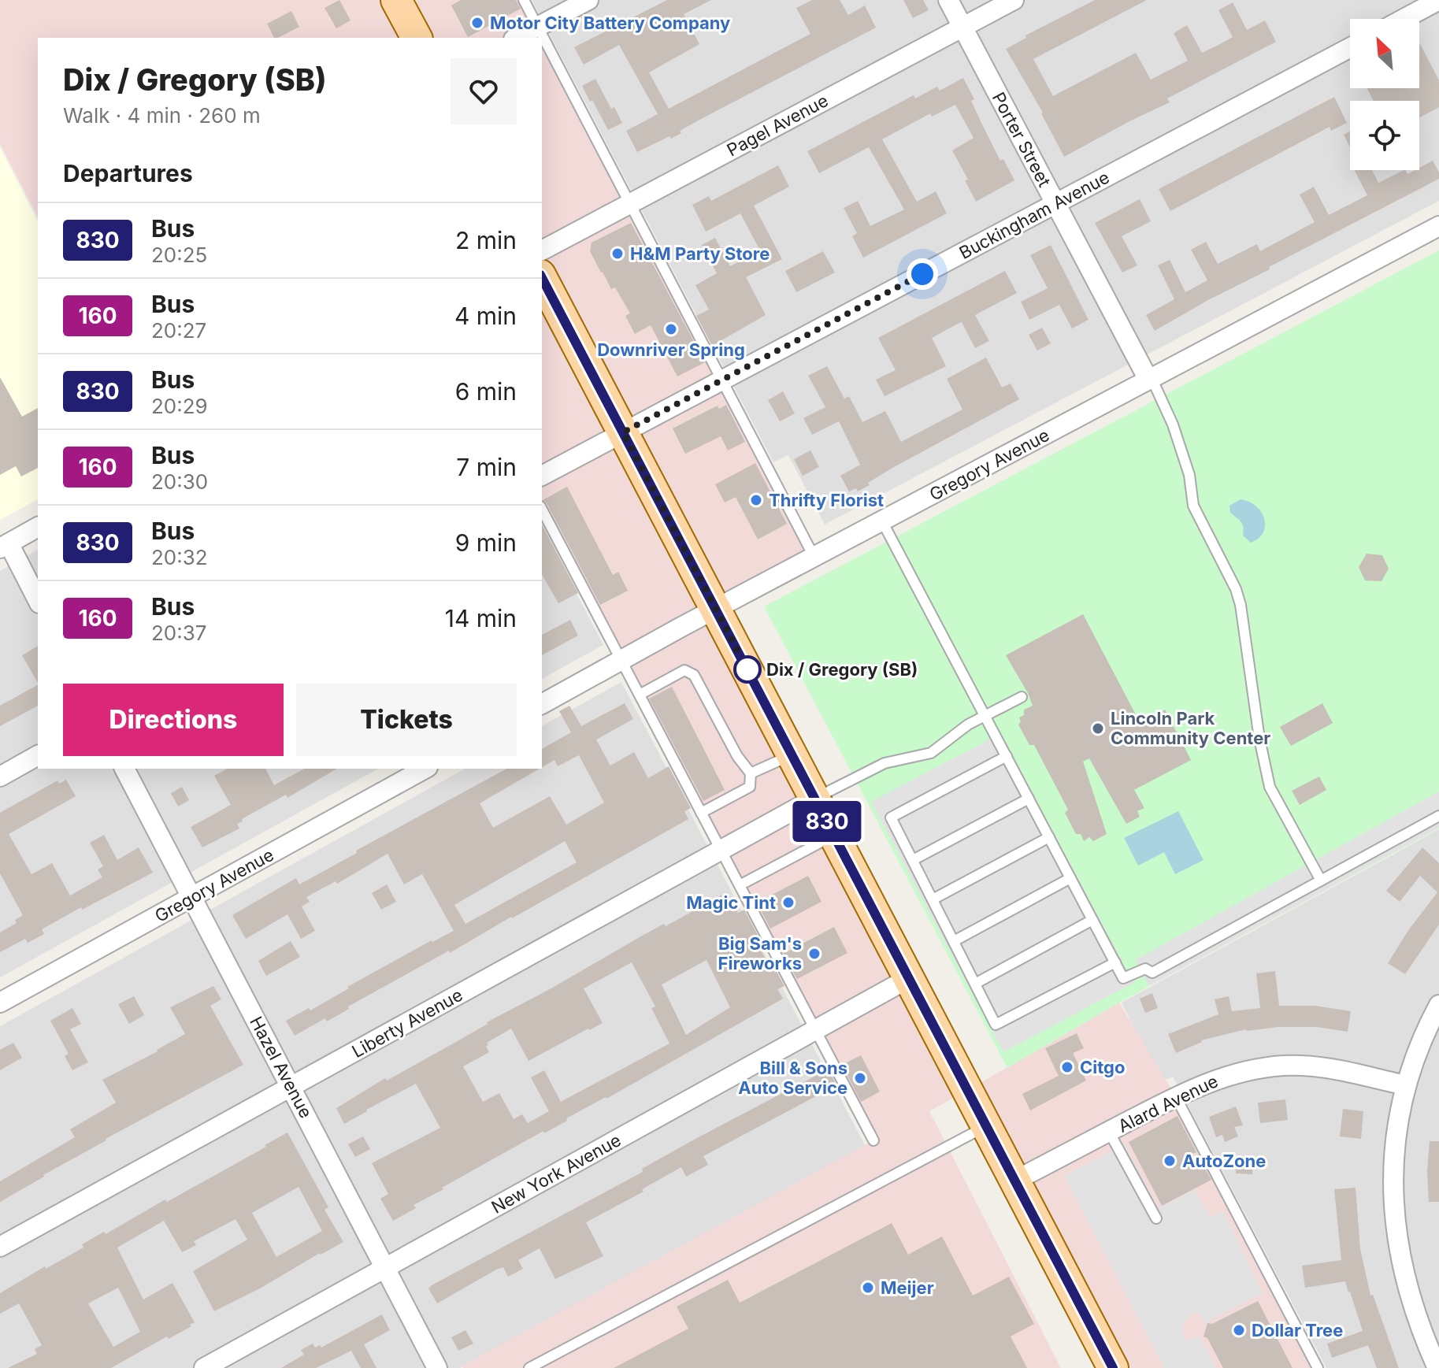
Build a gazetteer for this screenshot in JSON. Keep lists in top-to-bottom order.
{
  "streets": {
    "street": [
      "Pagel Avenue",
      "Porter Street",
      "Buckingham Avenue",
      "Gregory Avenue",
      "Liberty Avenue",
      "Hazel Avenue",
      "Alard Avenue",
      "New York Avenue"
    ]
  },
  "crossings": [
    ["Pagel Avenue", "Porter Street"],
    ["Porter Street", "Buckingham Avenue"],
    ["Porter Street", "Gregory Avenue"],
    ["Gregory Avenue", "Hazel Avenue"],
    ["Liberty Avenue", "Hazel Avenue"],
    ["Hazel Avenue", "New York Avenue"]
  ],
  "places": [
    "Motor City Battery Company",
    "H&M Party Store",
    "Downriver Spring",
    "Thrifty Florist",
    "Dix / Gregory (SB)",
    "Lincoln Park Community Center",
    "Magic Tint",
    "Big Sam's Fireworks",
    "Citgo",
    "Bill & Sons Auto Service",
    "AutoZone",
    "Meijer",
    "Dollar Tree"
  ],
  "lines": ["bus line 830"],
  "north": "top left",
  "page": {
    "on_map": "830",
    "heading": [
      ["Dix / Gregory (SB)", "Walk · 4 min · 260 m"],
      "Departures"
    ],
    "list": [
      {
        "mark": "830",
        "name": "Bus",
        "note": "20:25",
        "value": "2 min"
      },
      {
        "mark": "160",
        "name": "Bus",
        "note": "20:27",
        "value": "4 min"
      },
      {
        "mark": "830",
        "name": "Bus",
        "note": "20:29",
        "value": "6 min"
      },
      {
        "mark": "160",
        "name": "Bus",
        "note": "20:30",
        "value": "7 min"
      },
      {
        "mark": "830",
        "name": "Bus",
        "note": "20:32",
        "value": "9 min"
      },
      {
        "mark": "160",
        "name": "Bus",
        "note": "20:37",
        "value": "14 min"
      }
    ],
    "buttons": ["Directions", "Tickets"]
  }
}
